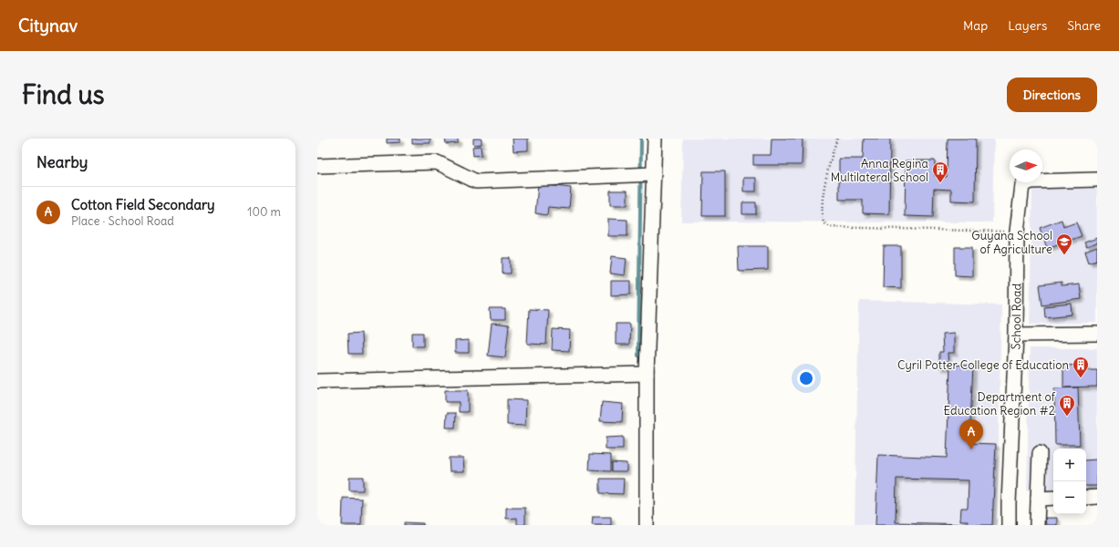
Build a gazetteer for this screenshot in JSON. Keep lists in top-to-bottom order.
{
  "streets": {
    "street": ["School Road"]
  },
  "places": {
    "building": ["Anna Regina Multilateral School", "Cyril Potter College of Education", "Department of Education Region #2"],
    "school or university": ["Guyana School of Agriculture"]
  },
  "north": "right",
  "page": {
    "header": "Citynav",
    "nav": ["Map", "Layers", "Share"],
    "buttons": "Directions",
    "title": "Find us",
    "heading": "Nearby",
    "list": [
      {
        "mark": "A",
        "name": "Cotton Field Secondary",
        "note": "Place · School Road",
        "value": "100 m"
      }
    ],
    "pins": "A",
    "map_buttons": ["+", "−"]
  }
}
